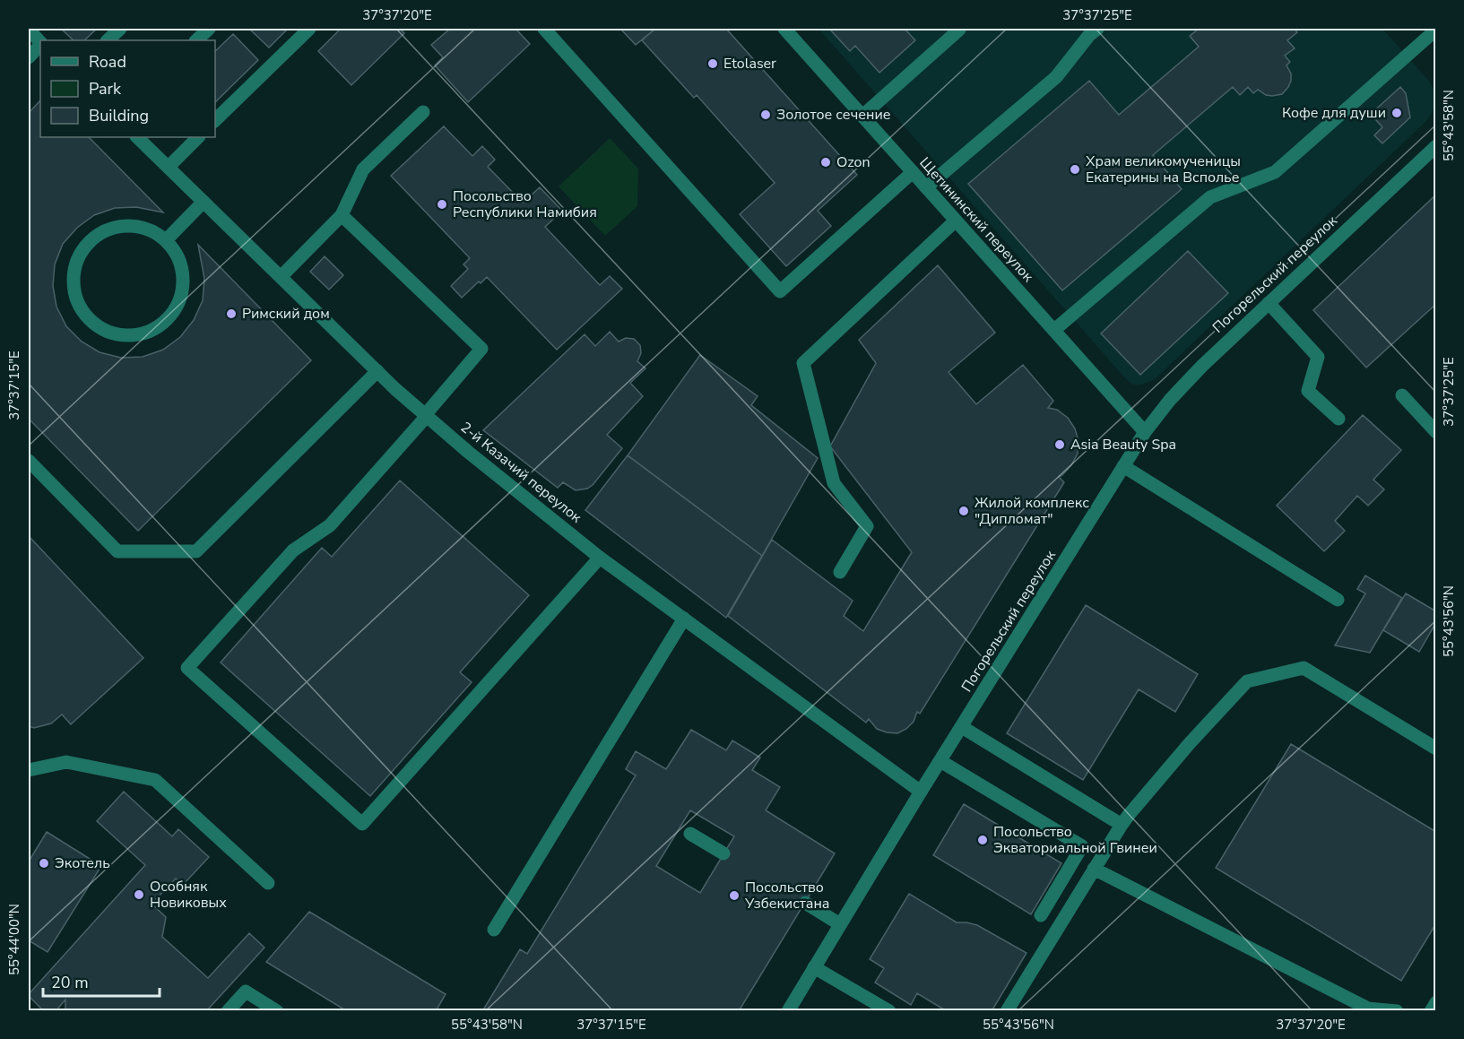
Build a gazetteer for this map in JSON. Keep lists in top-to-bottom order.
{
  "streets": {
    "street": ["Щетининский переулок", "Погорельский переулок", "2-й Казачий переулок"]
  },
  "crossings": [
    ["Щетининский переулок", "Погорельский переулок"],
    ["Погорельский переулок", "2-й Казачий переулок"]
  ],
  "places": [
    "Etolaser",
    "Кофе для души",
    "Золотое сечение",
    "Ozon",
    "Храм великомученицы Екатерины на Всполье",
    "Посольство Республики Намибия",
    "Римский дом",
    "Asia Beauty Spa",
    "Жилой комплекс \"Дипломат\"",
    "Посольство Экваториальной Гвинеи",
    "Экотель",
    "Особняк Новиковых",
    "Посольство Узбекистана"
  ],
  "legend": ["Road", "Park", "Building"],
  "scale_bar": "20 m",
  "coordinates": [
    "37°37'20\"E",
    "37°37'25\"E",
    "55°43'58\"N",
    "37°37'15\"E",
    "55°43'56\"N",
    "55°44'00\"N"
  ]
}
